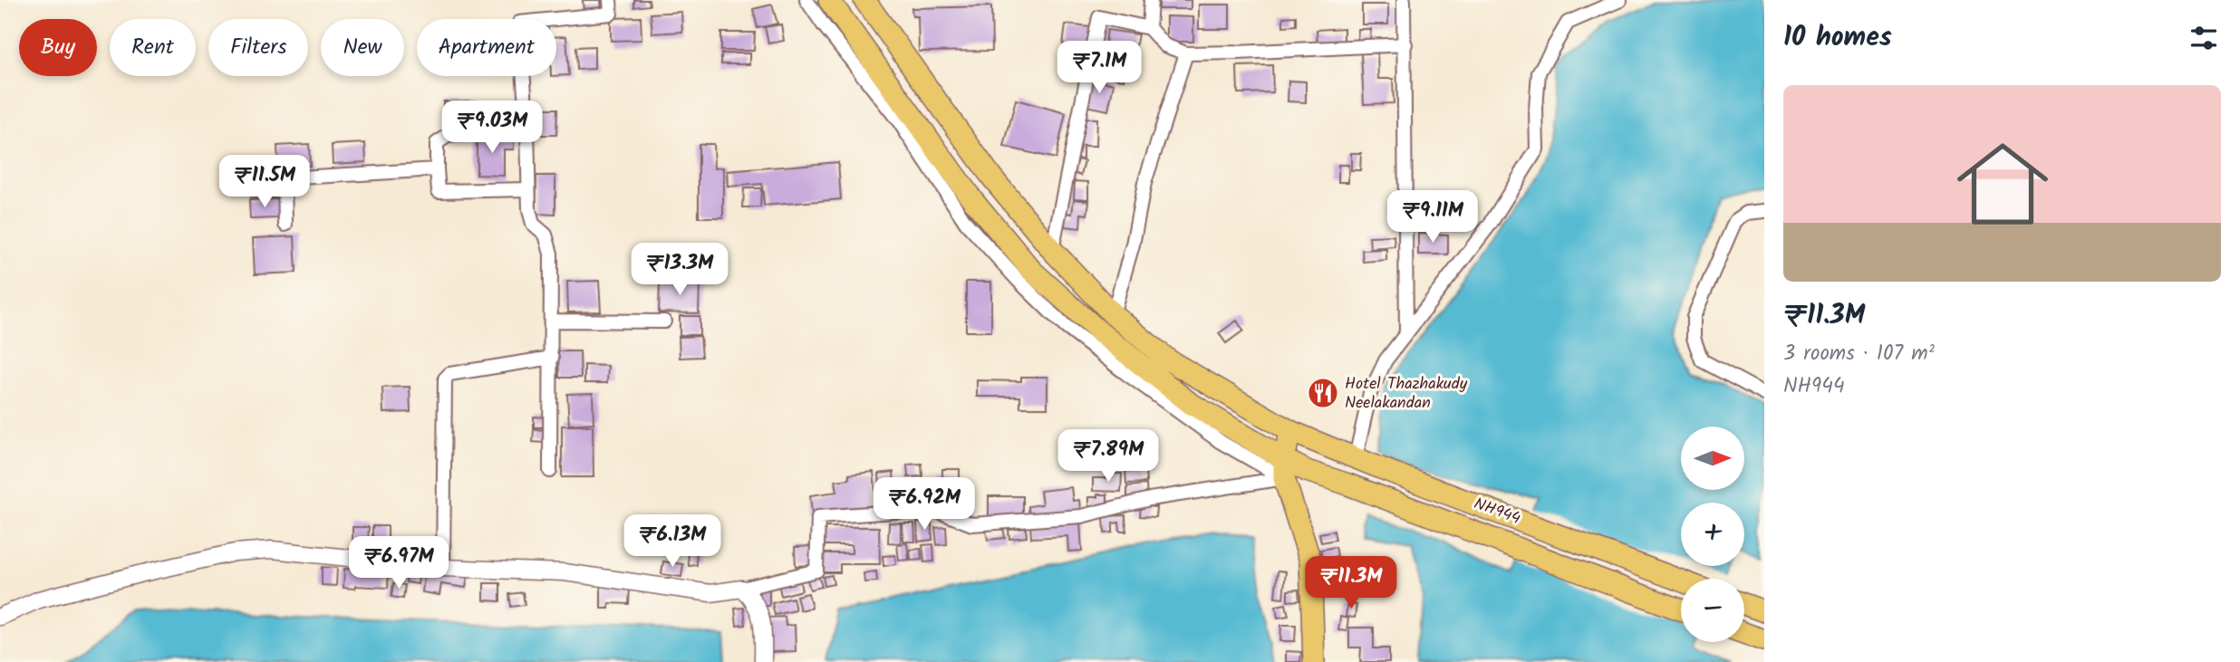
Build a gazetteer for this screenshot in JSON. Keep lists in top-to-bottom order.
{
  "streets": {
    "main road": ["NH944"]
  },
  "places": {
    "restaurant": ["Hotel Thazhakudy Neelakandan"]
  },
  "north": "right",
  "page": {
    "heading": "10 homes",
    "chip": [
      "Buy",
      "Rent",
      "Filters",
      "New",
      "Apartment"
    ],
    "price": [
      "₹7.1M",
      "₹9.03M",
      "₹11.5M",
      "₹9.11M",
      "₹13.3M",
      "₹7.89M",
      "₹6.92M",
      "₹6.13M",
      "₹6.97M",
      "₹11.3M"
    ],
    "list": [
      {
        "name": "₹11.3M",
        "note": "3 rooms · 107 m² · NH944"
      }
    ],
    "map_buttons": ["+", "−"]
  }
}
